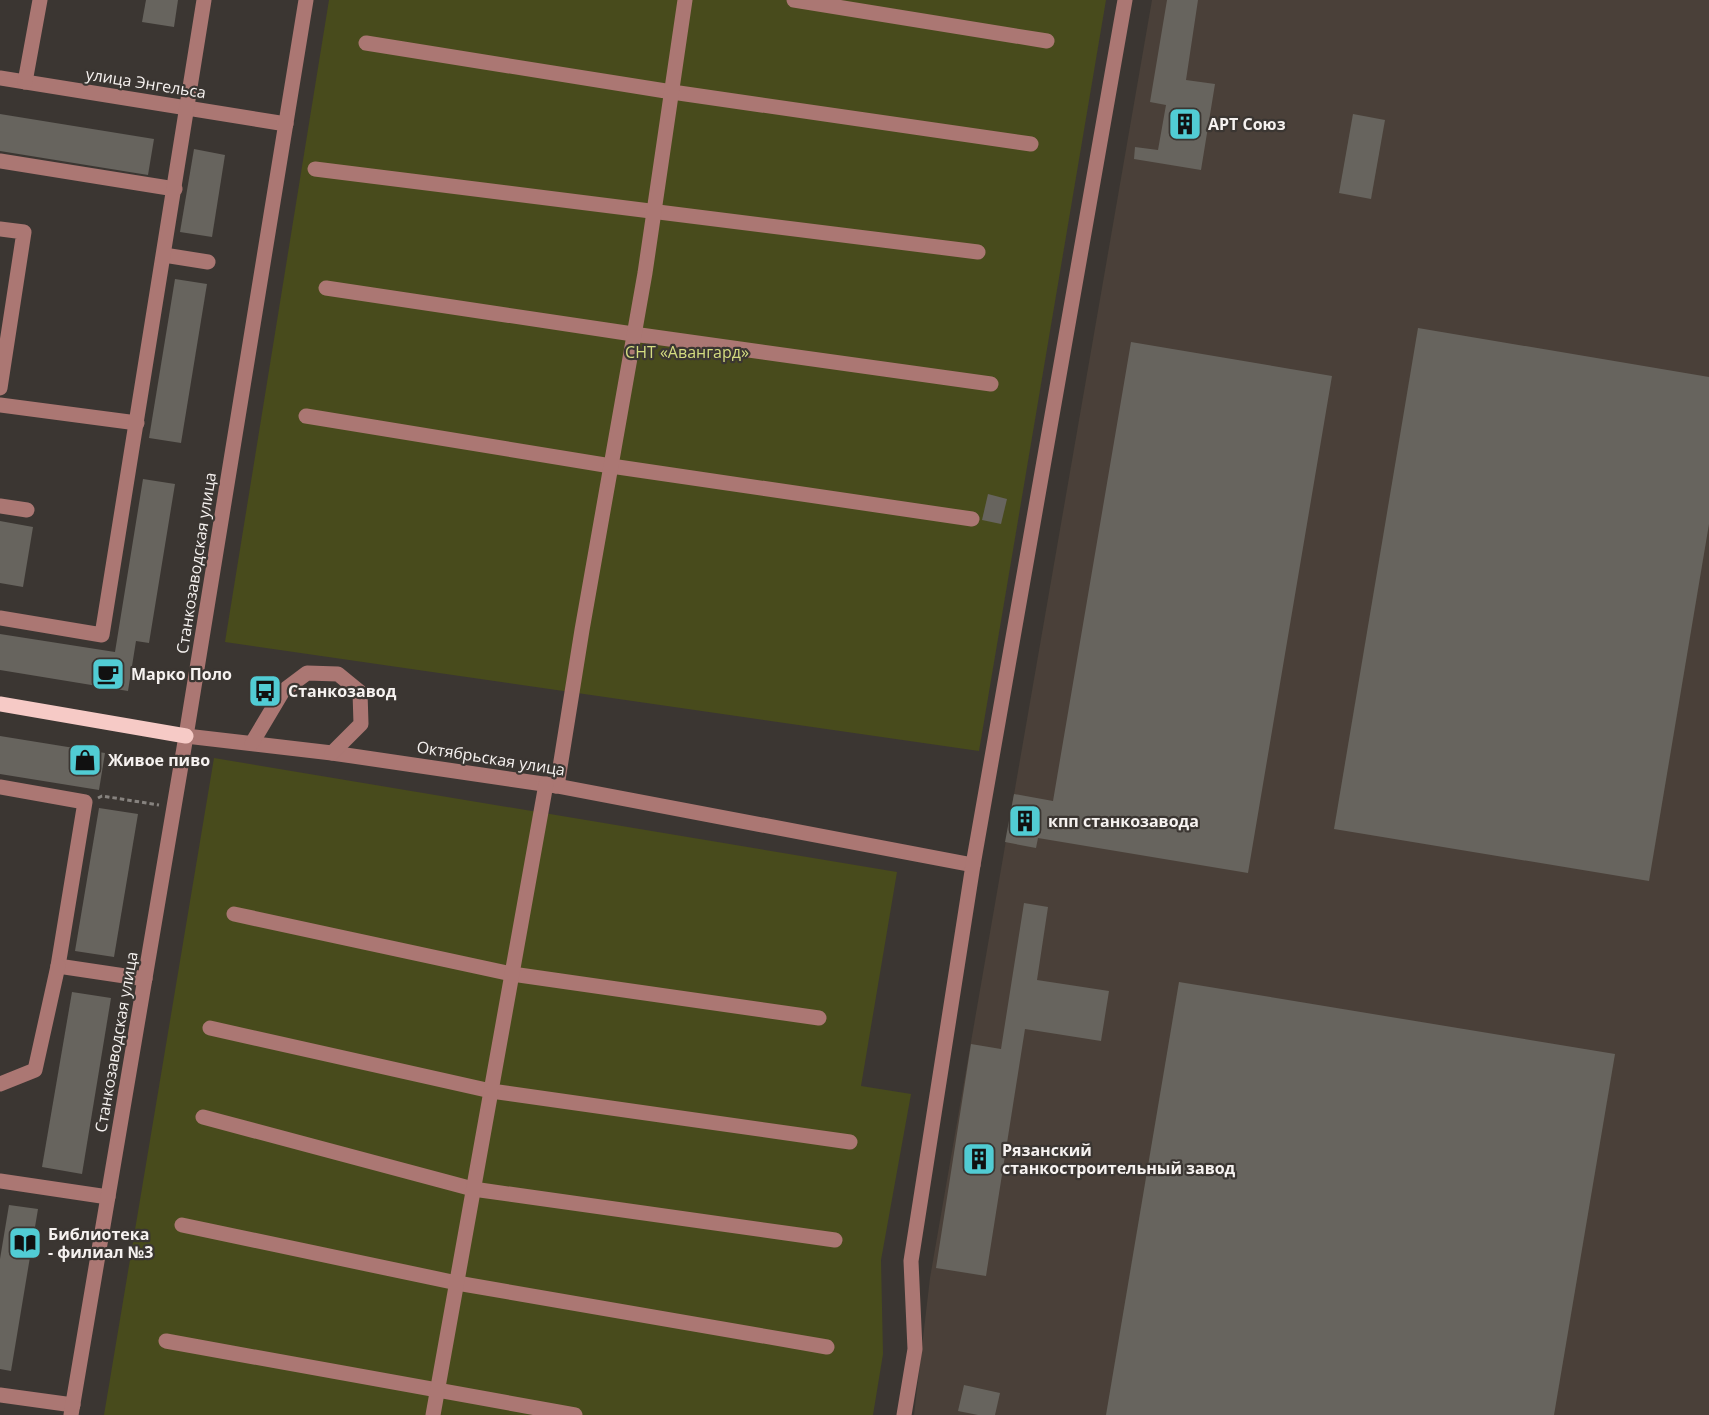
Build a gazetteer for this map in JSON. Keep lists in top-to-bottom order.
{
  "streets": {
    "main road": ["Октябрьская улица"],
    "street": ["улица Энгельса", "Станкозаводская улица"]
  },
  "crossings": [
    ["улица Энгельса", "Станкозаводская улица"],
    ["Станкозаводская улица", "Октябрьская улица"]
  ],
  "parks": ["СНТ «Авангард»"],
  "places": {
    "building": ["АРТ Союз", "кпп станкозавода", "Рязанский станкостроительный завод"],
    "cafe": ["Марко Поло"],
    "bus stop": ["Станкозавод"],
    "shop": ["Живое пиво"],
    "library": ["Библиотека - филиал №3"]
  }
}
